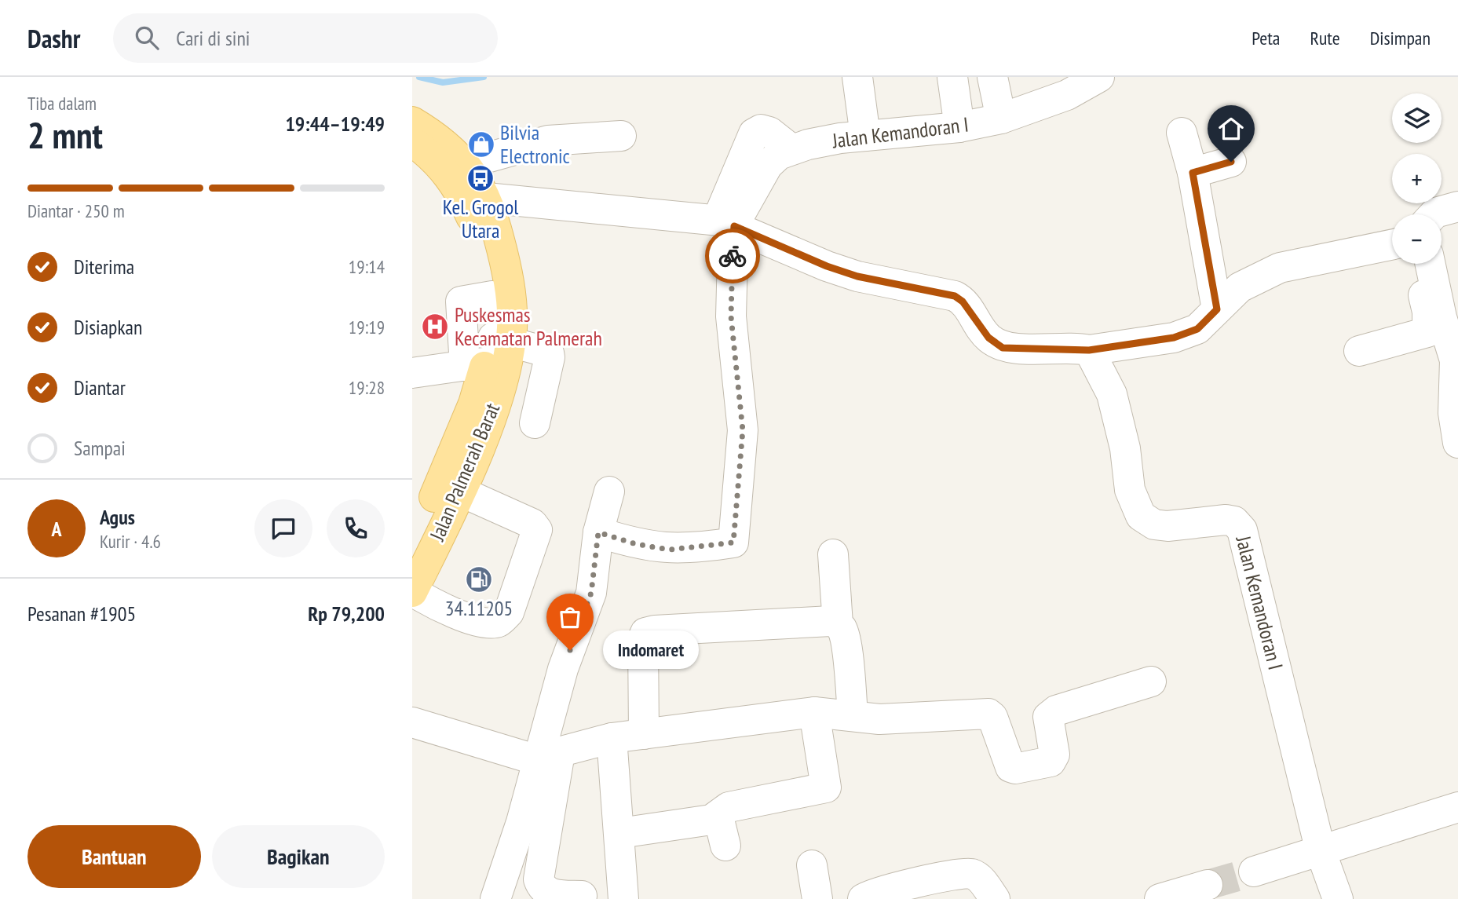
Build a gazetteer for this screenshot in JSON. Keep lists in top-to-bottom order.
{
  "streets": {
    "main road": ["Jalan Palmerah Barat"],
    "street": ["Jalan Kemandoran I"]
  },
  "places": {
    "shop": ["Bilvia Electronic"],
    "bus stop": ["Kel. Grogol Utara"],
    "hospital": ["Puskesmas Kecamatan Palmerah"],
    "fuel station": ["34.11205"],
    "other": ["Indomaret"]
  },
  "page": {
    "header": "Dashr",
    "search": "Cari di sini",
    "nav": ["Peta", "Rute", "Disimpan"],
    "heading": ["2 mnt", "Tiba dalam", "19:44–19:49"],
    "panel": [
      "Agus",
      "Kurir · 4.6",
      "Pesanan #1905",
      "Rp 79,200"
    ],
    "map_buttons": ["+", "−"],
    "bar": "Diantar · 250 m",
    "list": [
      ["Diterima", "19:14"],
      ["Disiapkan", "19:19"],
      ["Diantar", "19:28"],
      "Sampai"
    ],
    "round": "A",
    "bubble": "Indomaret",
    "buttons": ["Bantuan", "Bagikan"]
  }
}
